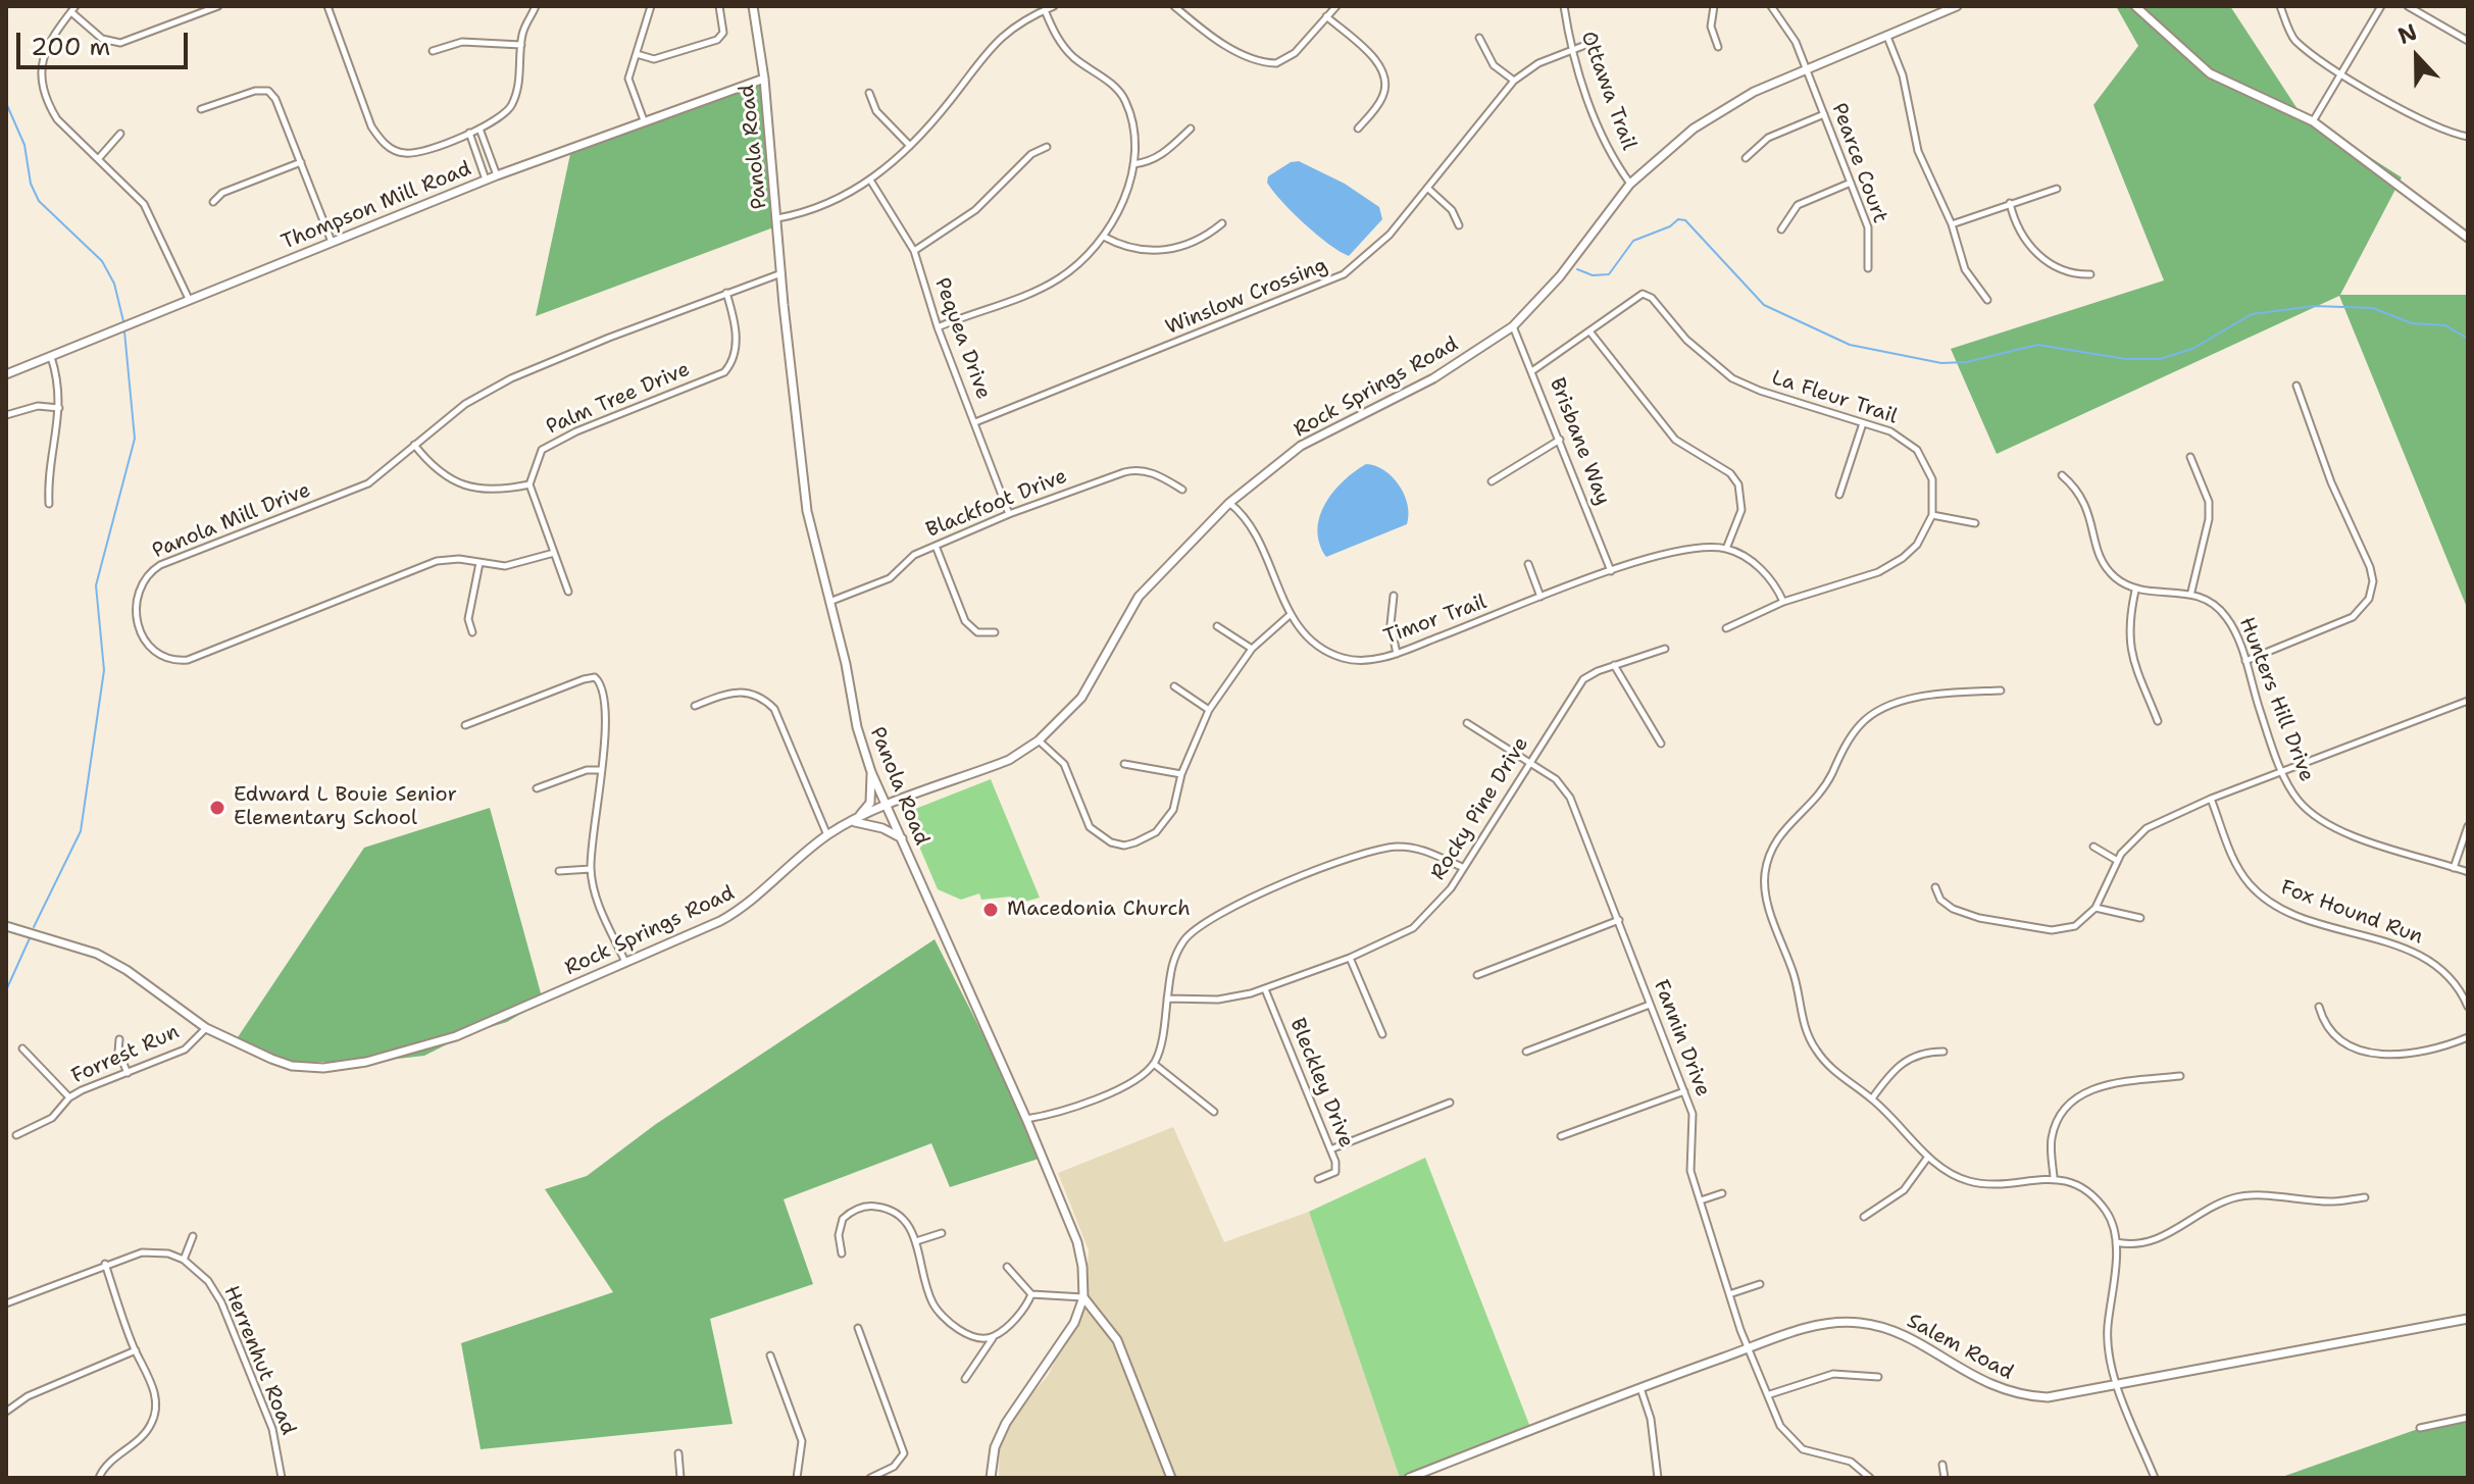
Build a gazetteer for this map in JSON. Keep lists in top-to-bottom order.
{
  "streets": {
    "street": [
      "Ottawa Trail",
      "Panola Road",
      "Pearce Court",
      "Thompson Mill Road",
      "Winslow Crossing",
      "Pequea Drive",
      "Rock Springs Road",
      "La Fleur Trail",
      "Palm Tree Drive",
      "Brisbane Way",
      "Blackfoot Drive",
      "Panola Mill Drive",
      "Timor Trail",
      "Hunters Hill Drive",
      "Rocky Pine Drive",
      "Fox Hound Run",
      "Fannin Drive",
      "Forrest Run",
      "Bleckley Drive",
      "Salem Road",
      "Herrenhut Road"
    ]
  },
  "crossings": [
    ["Ottawa Trail", "Winslow Crossing"],
    ["Ottawa Trail", "Rock Springs Road"],
    ["Panola Road", "Thompson Mill Road"],
    ["Panola Road", "Rock Springs Road"],
    ["Panola Road", "Blackfoot Drive"],
    ["Panola Road", "Panola Mill Drive"],
    ["Pearce Court", "Rock Springs Road"],
    ["Winslow Crossing", "Pequea Drive"],
    ["Pequea Drive", "Blackfoot Drive"],
    ["Rock Springs Road", "Brisbane Way"],
    ["Rock Springs Road", "Forrest Run"],
    ["La Fleur Trail", "Brisbane Way"],
    ["Palm Tree Drive", "Panola Mill Drive"],
    ["Brisbane Way", "Timor Trail"],
    ["Rocky Pine Drive", "Fannin Drive"],
    ["Rocky Pine Drive", "Bleckley Drive"],
    ["Fannin Drive", "Salem Road"]
  ],
  "places": ["Edward L Bouie Senior Elementary School", "Macedonia Church"],
  "scale_bar": "200 m",
  "north": "top"
}
